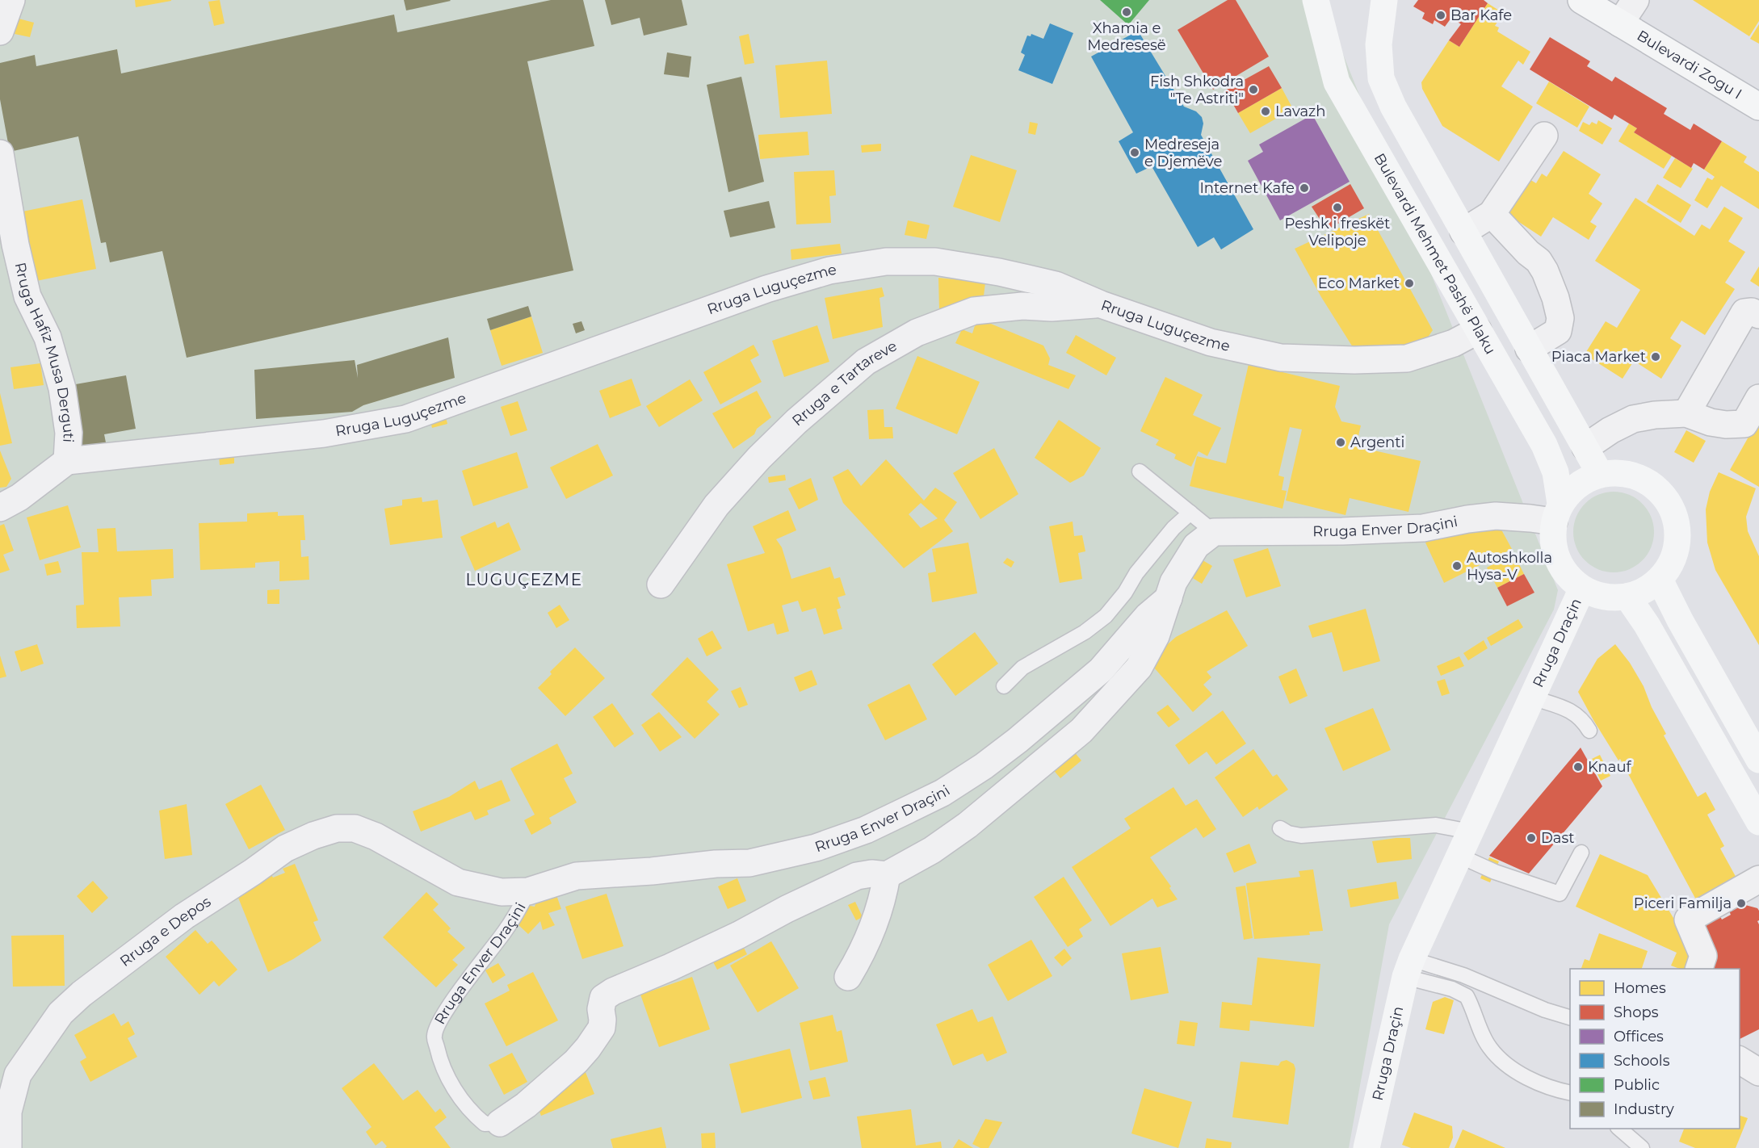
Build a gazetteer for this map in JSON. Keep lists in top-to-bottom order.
{
  "streets": {
    "main road": ["Bulevardi Zogu I", "Bulevardi Mehmet Pashë Plaku", "Rruga Draçin"],
    "street": [
      "Rruga Luguçezme",
      "Rruga Hafiz Musa Derguti",
      "Rruga e Tartareve",
      "Rruga Enver Draçini",
      "Rruga e Depos"
    ]
  },
  "crossings": [
    ["Bulevardi Mehmet Pashë Plaku", "Rruga Luguçezme"],
    ["Bulevardi Mehmet Pashë Plaku", "Rruga Enver Draçini"],
    ["Bulevardi Mehmet Pashë Plaku", "Rruga Draçin"],
    ["Rruga Luguçezme", "Rruga Hafiz Musa Derguti"],
    ["Rruga Luguçezme", "Rruga e Tartareve"],
    ["Rruga Enver Draçini", "Rruga Draçin"],
    ["Rruga Enver Draçini", "Rruga e Depos"]
  ],
  "districts": ["LUGUÇEZME"],
  "places": [
    "Xhamia e Medresesë",
    "Bar Kafe",
    "Fish Shkodra \"Te Astriti\"",
    "Lavazh",
    "Medreseja e Djemëve",
    "Internet Kafe",
    "Peshk i freskët Velipoje",
    "Eco Market",
    "Piaca Market",
    "Argenti",
    "Autoshkolla Hysa-V",
    "Knauf",
    "Dast",
    "Piceri Familja"
  ],
  "legend": [
    "Homes",
    "Shops",
    "Offices",
    "Schools",
    "Public",
    "Industry"
  ]
}
